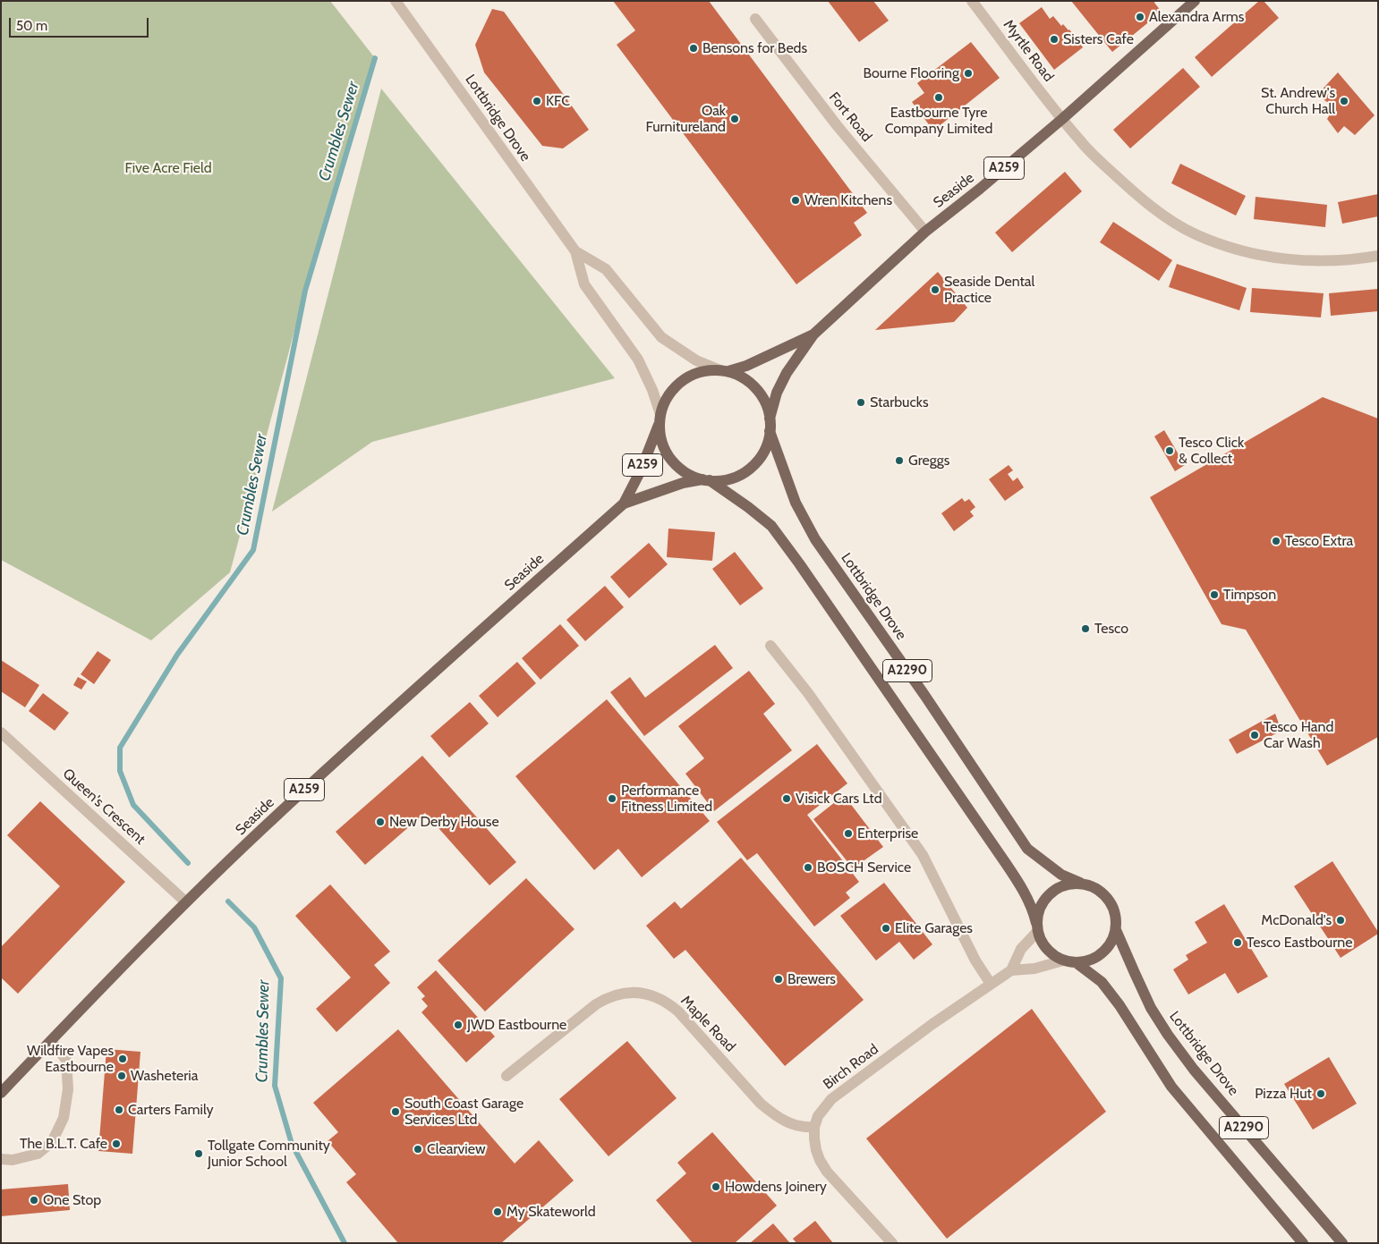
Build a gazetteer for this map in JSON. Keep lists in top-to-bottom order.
{
  "streets": {
    "main road": [
      "Lottbridge Drove",
      "A259",
      "Seaside",
      "A2290"
    ],
    "street": [
      "Myrtle Road",
      "Fort Road",
      "Queen's Crescent",
      "Maple Road",
      "Birch Road"
    ]
  },
  "crossings": [
    ["Myrtle Road", "Seaside"],
    ["Fort Road", "Seaside"],
    ["Lottbridge Drove", "Seaside"],
    ["Lottbridge Drove", "A2290"],
    ["Seaside", "A2290"],
    ["Seaside", "Queen's Crescent"],
    ["Maple Road", "Birch Road"]
  ],
  "water": ["Crumbles Sewer"],
  "parks": ["Five Acre Field"],
  "places": [
    "Alexandra Arms",
    "Sisters Cafe",
    "Bensons for Beds",
    "Bourne Flooring",
    "Eastbourne Tyre Company Limited",
    "KFC",
    "St. Andrew's Church Hall",
    "Oak Furnitureland",
    "Wren Kitchens",
    "Seaside Dental Practice",
    "Starbucks",
    "Tesco Click & Collect",
    "Greggs",
    "Tesco Extra",
    "Timpson",
    "Tesco",
    "Tesco Hand Car Wash",
    "Performance Fitness Limited",
    "Visick Cars Ltd",
    "New Derby House",
    "Enterprise",
    "BOSCH Service",
    "McDonald's",
    "Elite Garages",
    "Tesco Eastbourne",
    "Brewers",
    "JWD Eastbourne",
    "Wildfire Vapes Eastbourne",
    "Washeteria",
    "Pizza Hut",
    "Carters Family",
    "South Coast Garage Services Ltd",
    "The B.L.T. Cafe",
    "Clearview",
    "Tollgate Community Junior School",
    "Howdens Joinery",
    "One Stop",
    "My Skateworld"
  ],
  "scale_bar": "50 m"
}
